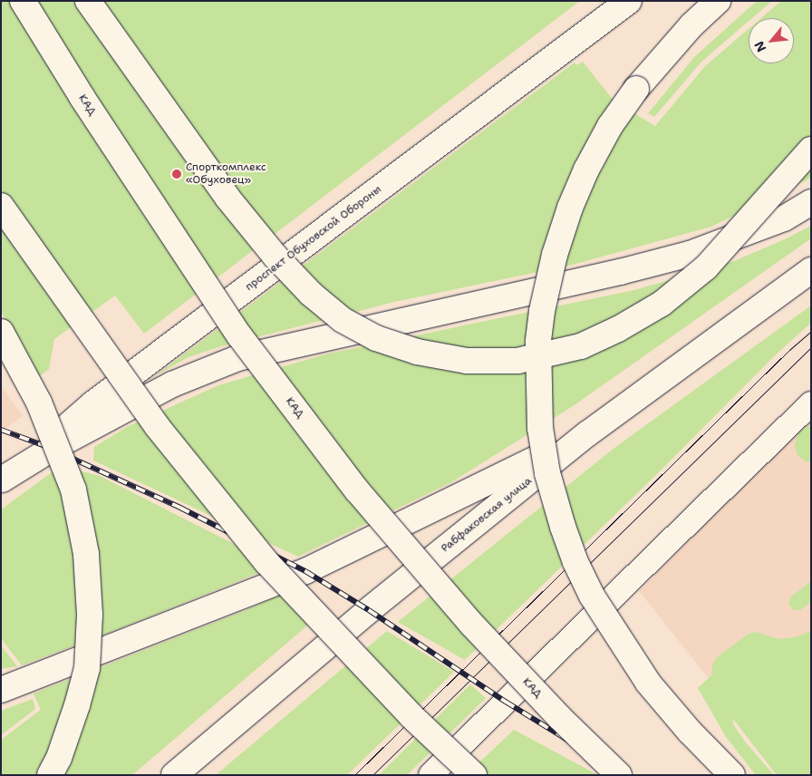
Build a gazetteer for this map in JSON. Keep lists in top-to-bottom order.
{
  "streets": {
    "main road": ["КАД", "проспект Обуховской Обороны", "Рабфаковская улица"]
  },
  "places": ["Спорткомплекс «Обуховец»"],
  "north": "bottom left"
}
